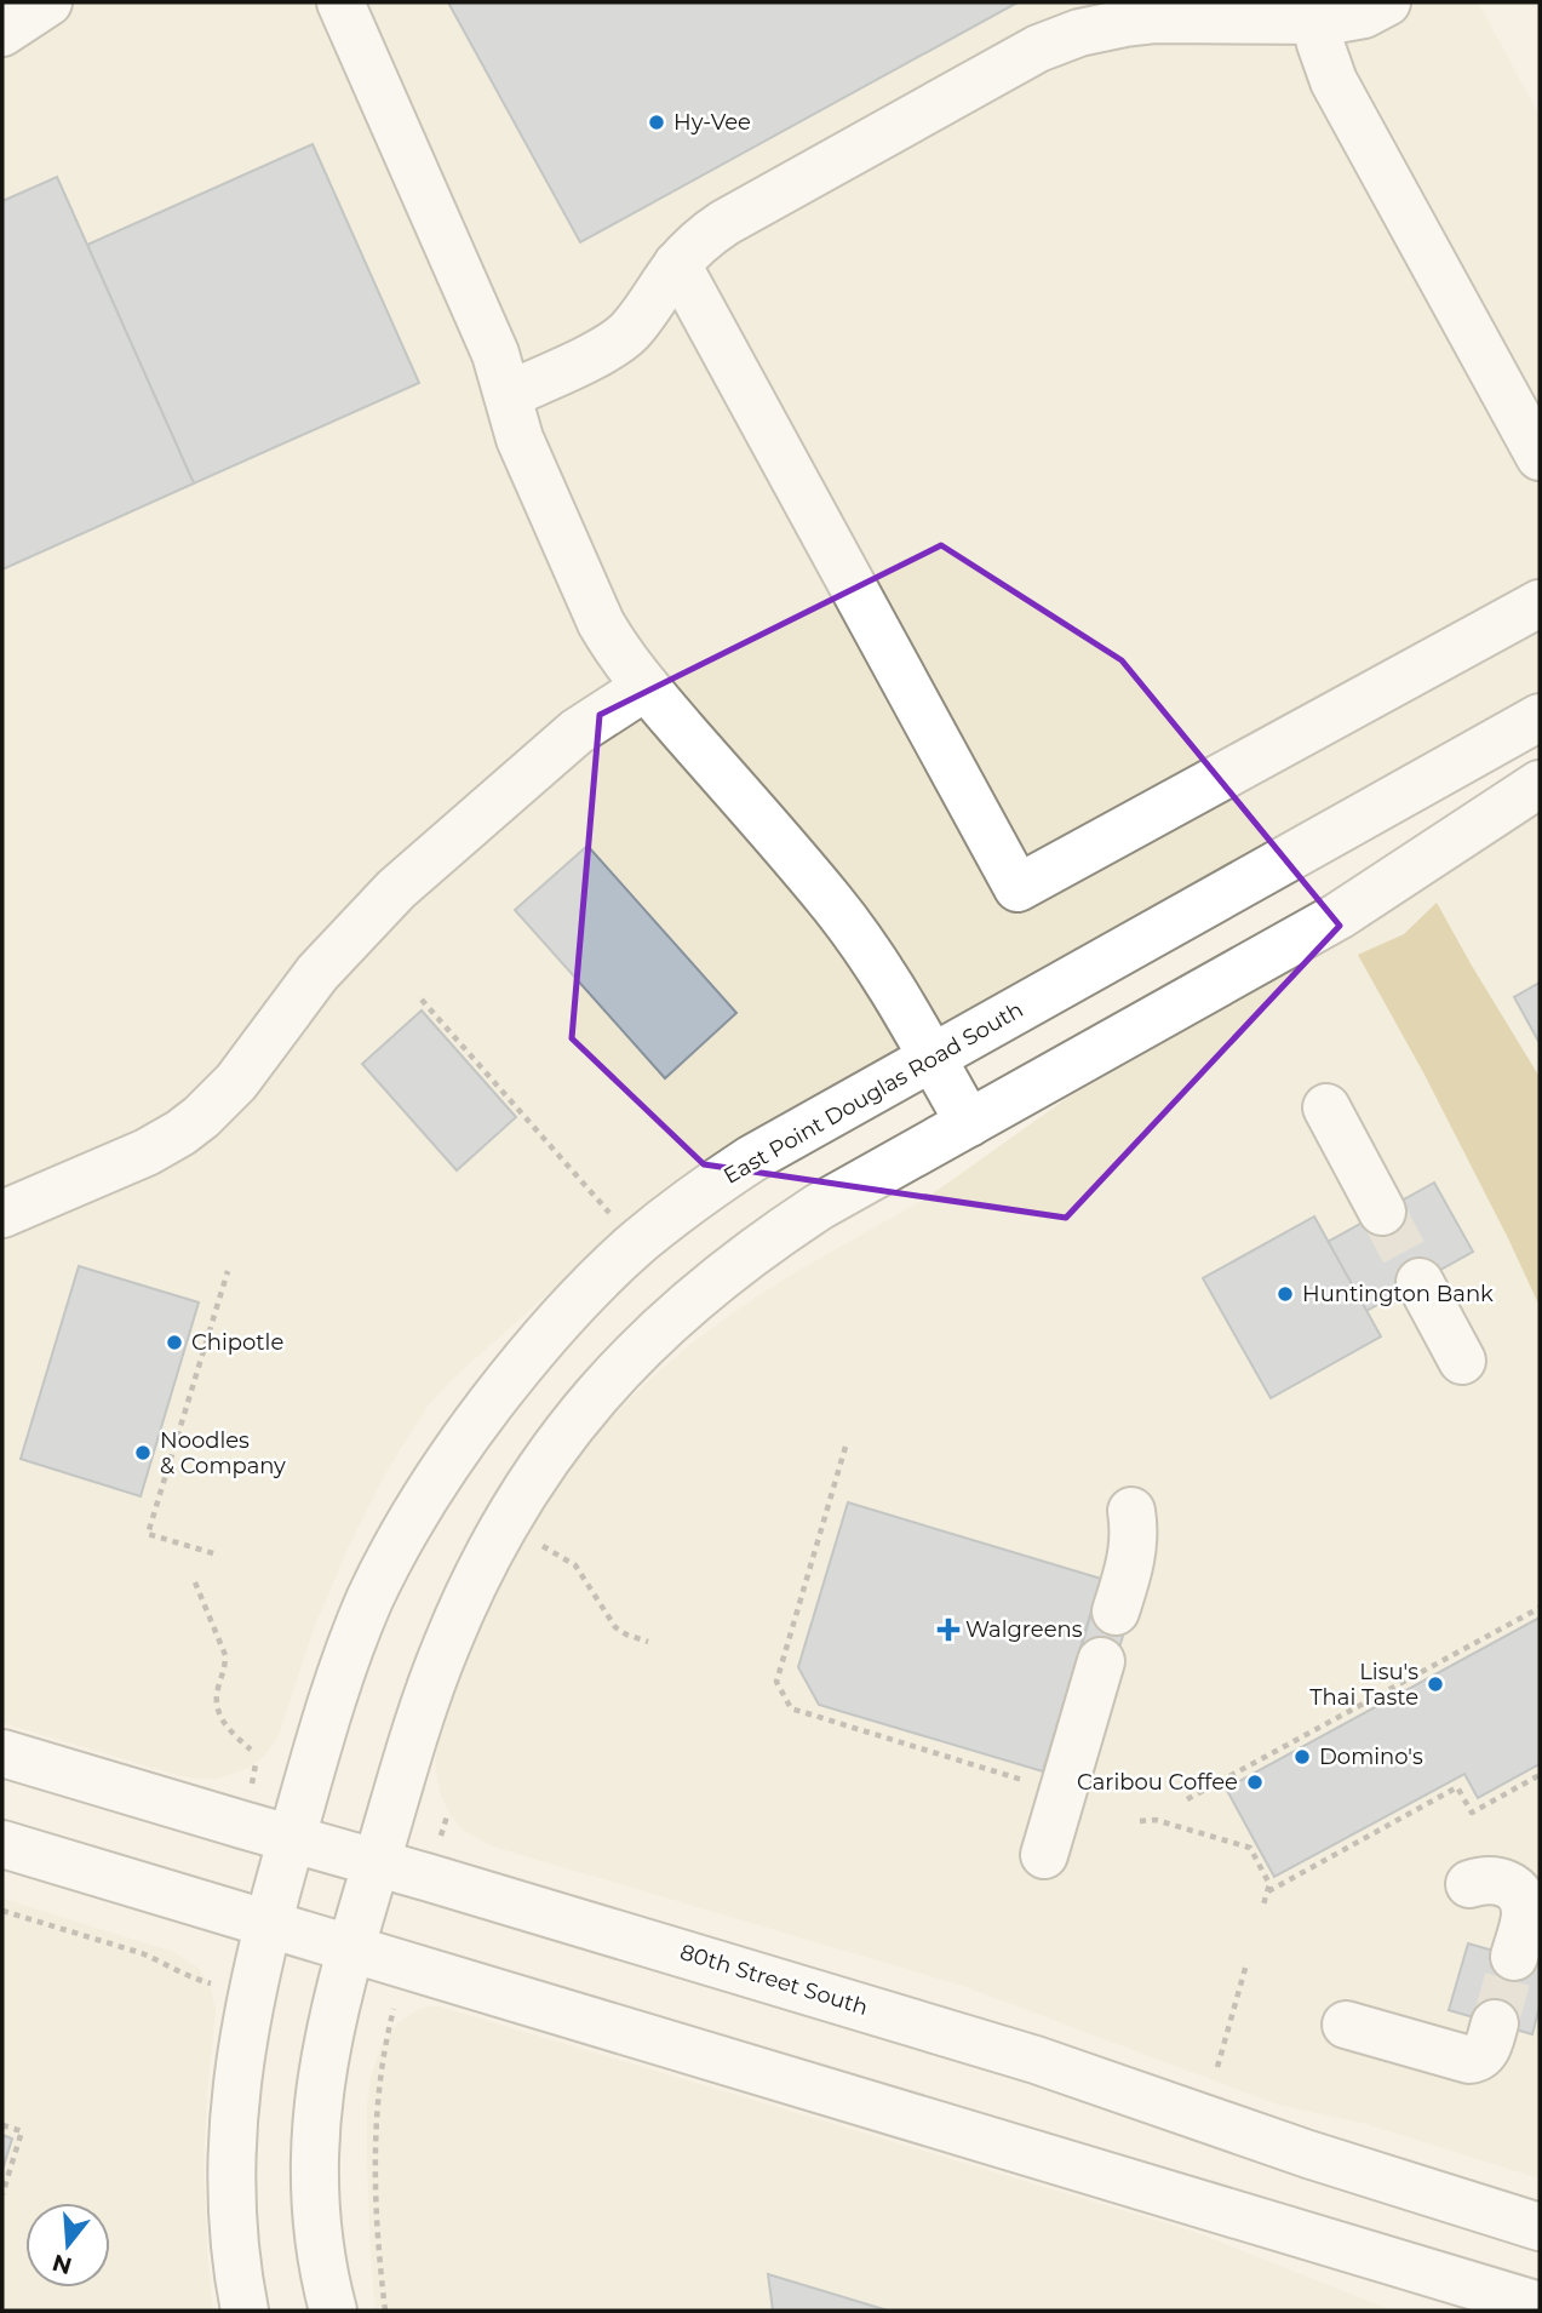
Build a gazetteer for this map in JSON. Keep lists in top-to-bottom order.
{
  "streets": {
    "street": ["East Point Douglas Road South", "80th Street South"]
  },
  "crossings": [
    ["East Point Douglas Road South", "80th Street South"]
  ],
  "places": {
    "other": [
      "Hy-Vee",
      "Huntington Bank",
      "Chipotle",
      "Noodles & Company",
      "Lisu's Thai Taste",
      "Domino's",
      "Caribou Coffee"
    ],
    "health": ["Walgreens"]
  },
  "north": "bottom"
}
